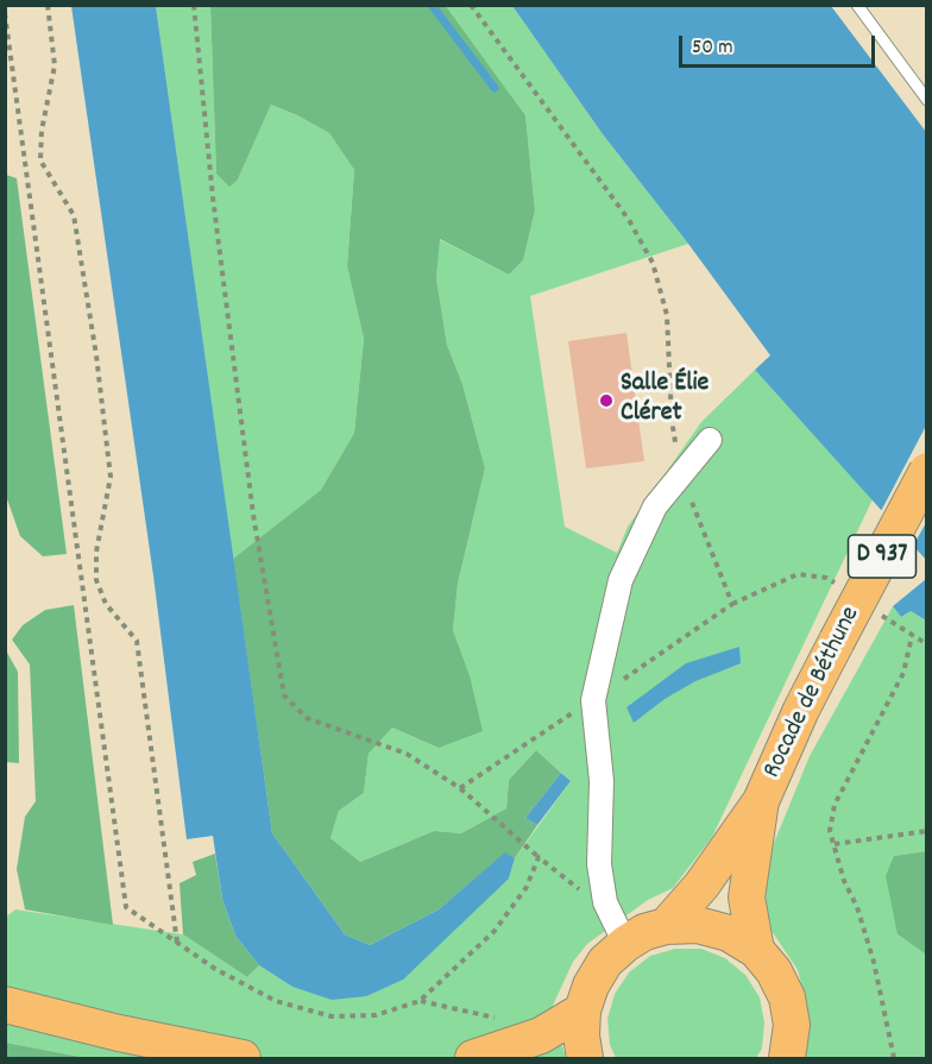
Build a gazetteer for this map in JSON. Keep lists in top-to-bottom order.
{
  "streets": {
    "main road": ["D 937", "Rocade de Béthune"]
  },
  "places": ["Salle Élie Cléret"],
  "scale_bar": "50 m"
}
